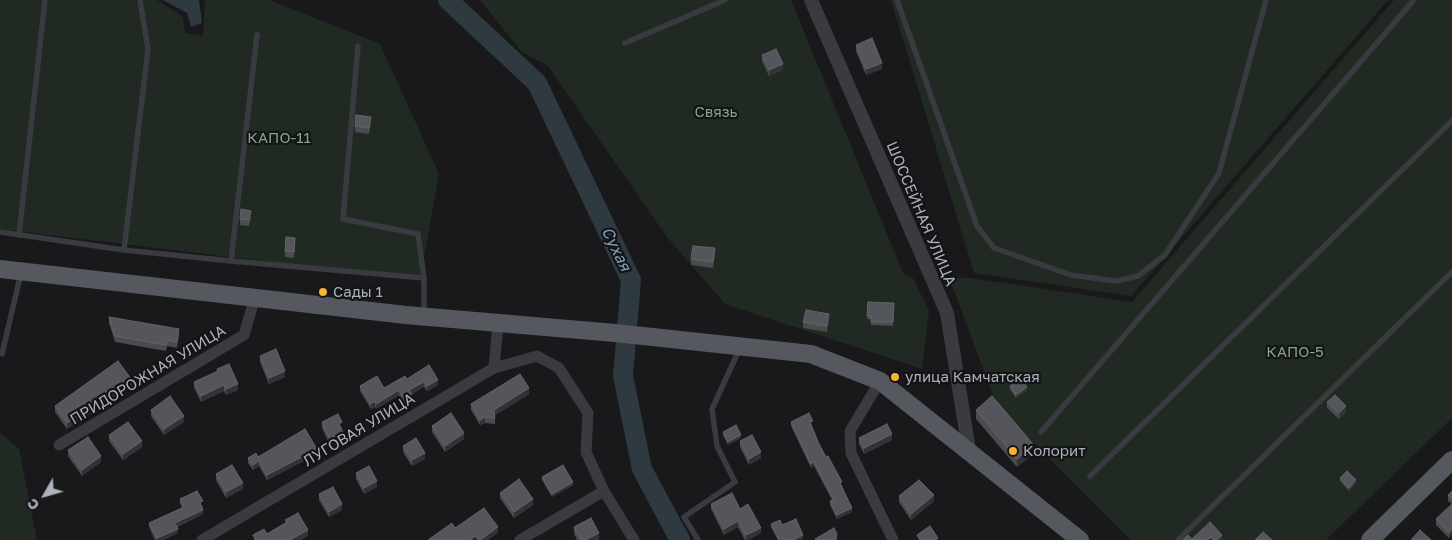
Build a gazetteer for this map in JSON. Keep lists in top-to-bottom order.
{
  "streets": {
    "street": ["ШОССЕЙНАЯ УЛИЦА", "ПРИДОРОЖНАЯ УЛИЦА", "ЛУГОВАЯ УЛИЦА"]
  },
  "water": ["Сухая"],
  "parks": ["Связь", "КАПО-11", "КАПО-5"],
  "places": ["Сады 1", "улица Камчатская", "Колорит"],
  "north": "bottom left"
}
